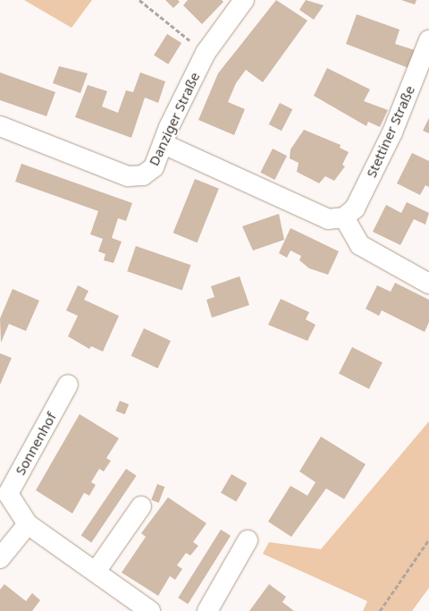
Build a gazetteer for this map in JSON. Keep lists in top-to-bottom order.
{
  "streets": {
    "street": ["Danziger Straße", "Stettiner Straße", "Sonnenhof"]
  }
}
